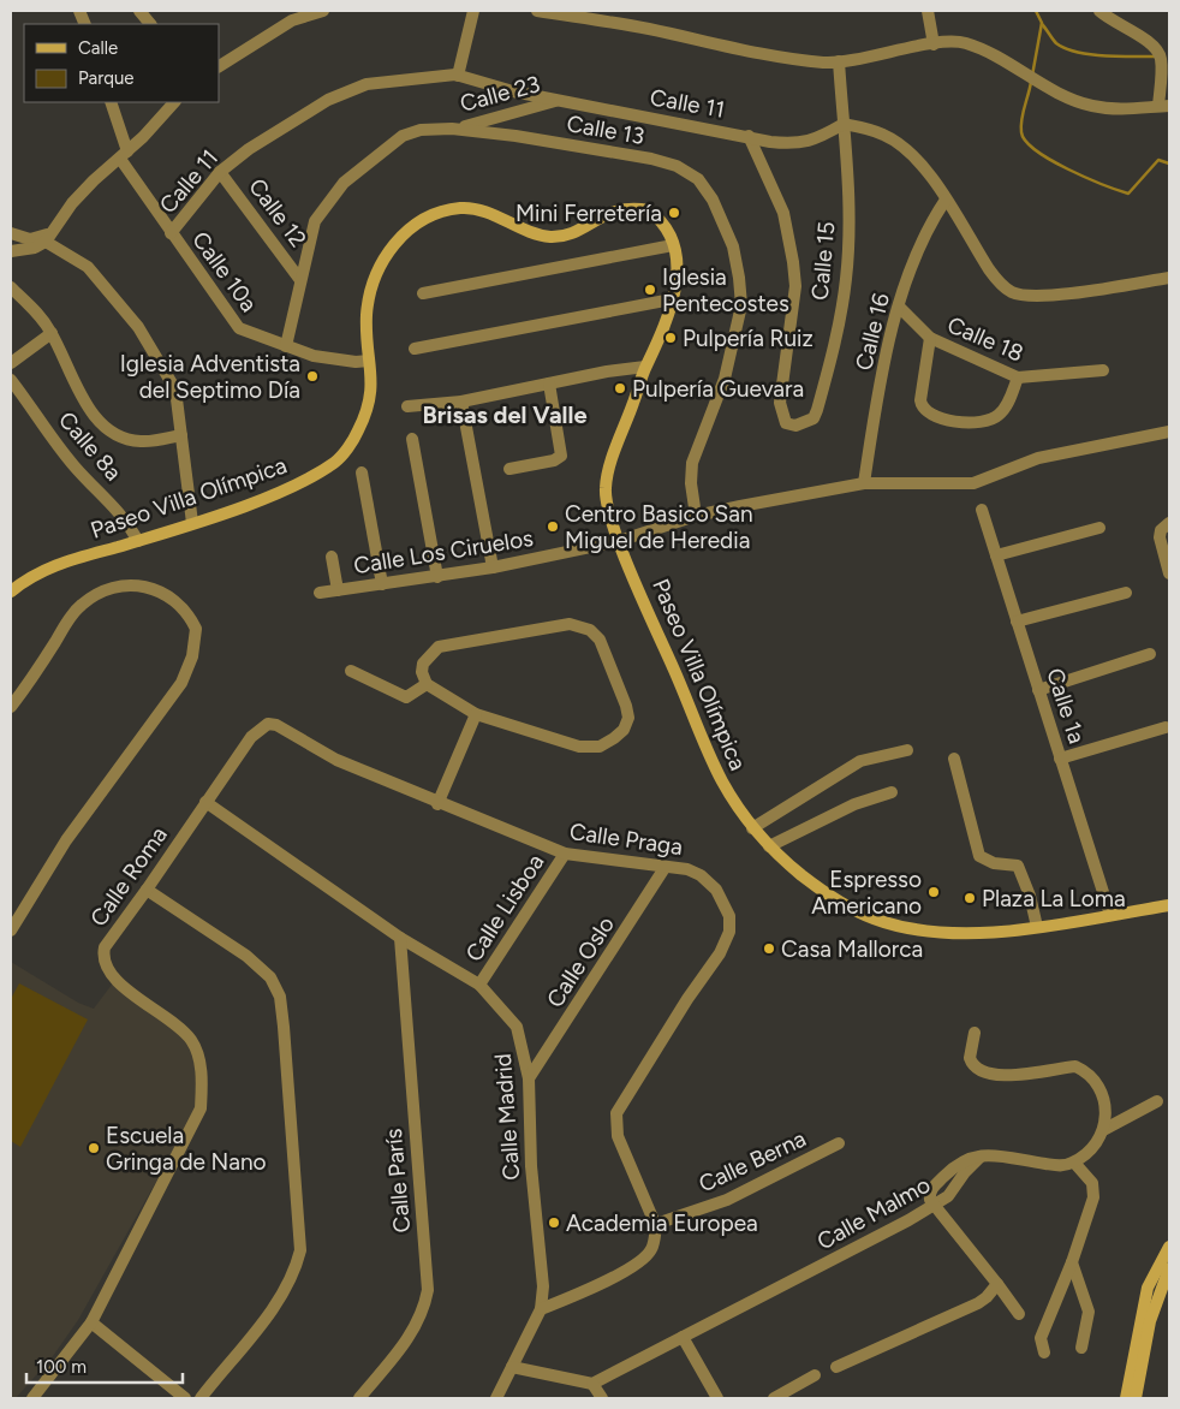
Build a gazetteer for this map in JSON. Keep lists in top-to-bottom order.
{
  "streets": {
    "main road": ["Paseo Villa Olímpica"],
    "street": [
      "Calle 23",
      "Calle 11",
      "Calle 13",
      "Calle 12",
      "Calle 15",
      "Calle 10a",
      "Calle 16",
      "Calle 18",
      "Calle 8a",
      "Calle Los Ciruelos",
      "Calle 1a",
      "Calle Praga",
      "Calle Roma",
      "Calle Lisboa",
      "Calle Oslo",
      "Calle Madrid",
      "Calle Berna",
      "Calle París",
      "Calle Malmo"
    ]
  },
  "crossings": [
    ["Calle 23", "Calle 11"],
    ["Calle 23", "Calle 13"],
    ["Calle 11", "Calle 12"],
    ["Calle 11", "Calle 15"],
    ["Calle 11", "Calle 10a"],
    ["Calle 13", "Calle 12"],
    ["Calle 13", "Calle 10a"],
    ["Calle 13", "Calle Los Ciruelos"],
    ["Calle 10a", "Paseo Villa Olímpica"],
    ["Calle 16", "Calle 18"],
    ["Calle 16", "Calle Los Ciruelos"],
    ["Calle 8a", "Paseo Villa Olímpica"],
    ["Paseo Villa Olímpica", "Calle Los Ciruelos"],
    ["Paseo Villa Olímpica", "Calle 1a"],
    ["Calle Praga", "Calle Roma"],
    ["Calle Praga", "Calle Lisboa"],
    ["Calle Praga", "Calle Oslo"],
    ["Calle Praga", "Calle Berna"],
    ["Calle Roma", "Calle Madrid"],
    ["Calle Lisboa", "Calle Madrid"],
    ["Calle Oslo", "Calle Madrid"],
    ["Calle Madrid", "Calle París"]
  ],
  "districts": ["Brisas del Valle"],
  "places": [
    "Mini Ferretería",
    "Iglesia Pentecostes",
    "Pulpería Ruiz",
    "Iglesia Adventista del Septimo Día",
    "Pulpería Guevara",
    "Centro Basico San Miguel de Heredia",
    "Espresso Americano",
    "Plaza La Loma",
    "Casa Mallorca",
    "Escuela Gringa de Nano",
    "Academia Europea"
  ],
  "legend": ["Calle", "Parque"],
  "scale_bar": "100 m"
}
